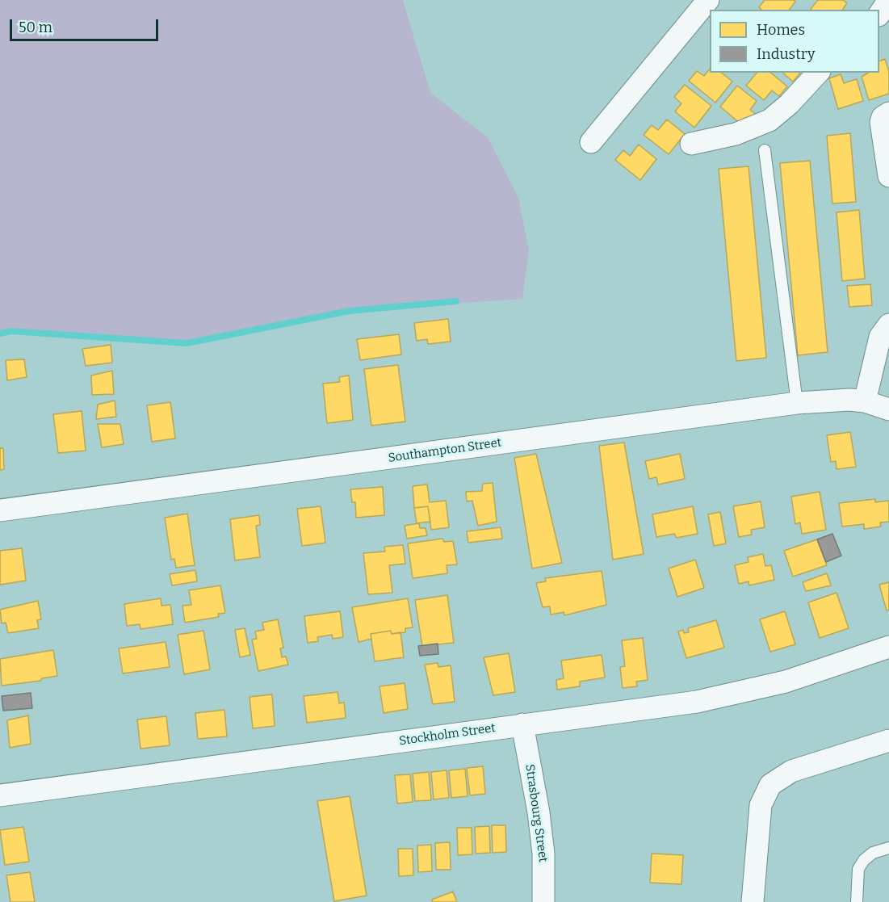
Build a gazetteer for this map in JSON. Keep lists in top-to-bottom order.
{
  "streets": {
    "street": ["Southampton Street", "Stockholm Street", "Strasbourg Street"]
  },
  "crossings": [
    ["Stockholm Street", "Strasbourg Street"]
  ],
  "legend": ["Homes", "Industry"],
  "scale_bar": "50 m"
}
